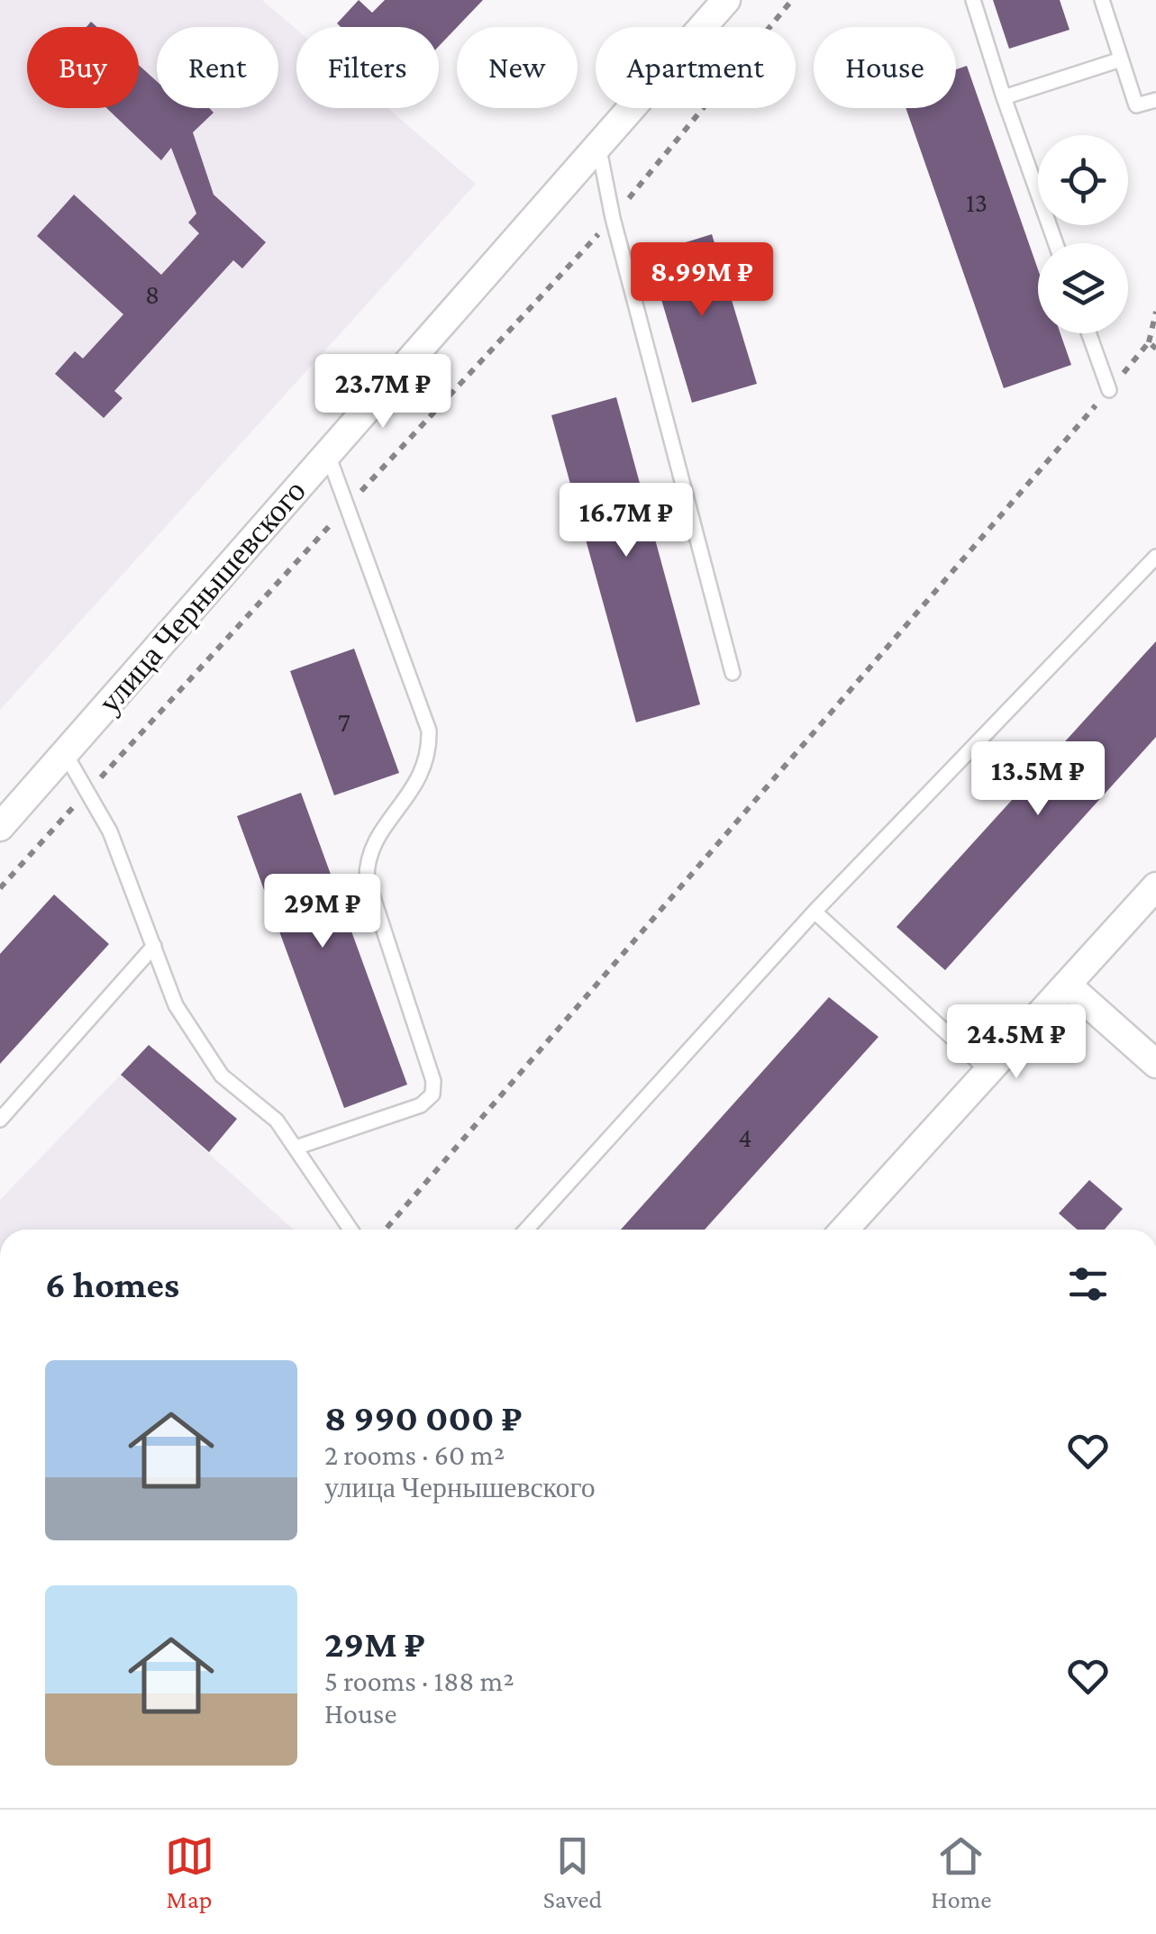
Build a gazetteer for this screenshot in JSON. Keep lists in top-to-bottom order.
{
  "streets": {
    "street": ["улица Чернышевского"]
  },
  "house_numbers": [
    "13",
    "8",
    "7",
    "4"
  ],
  "page": {
    "chip": [
      "Buy",
      "Rent",
      "Filters",
      "New",
      "Apartment",
      "House"
    ],
    "price": [
      "8.99M ₽",
      "23.7M ₽",
      "16.7M ₽",
      "13.5M ₽",
      "29M ₽",
      "24.5M ₽"
    ],
    "heading": "6 homes",
    "list": [
      {
        "name": "8 990 000 ₽",
        "note": "2 rooms · 60 m² · улица Чернышевского"
      },
      {
        "name": "29M ₽",
        "note": "5 rooms · 188 m² · House"
      }
    ],
    "tabs": ["Map", "Saved", "Home"]
  }
}
